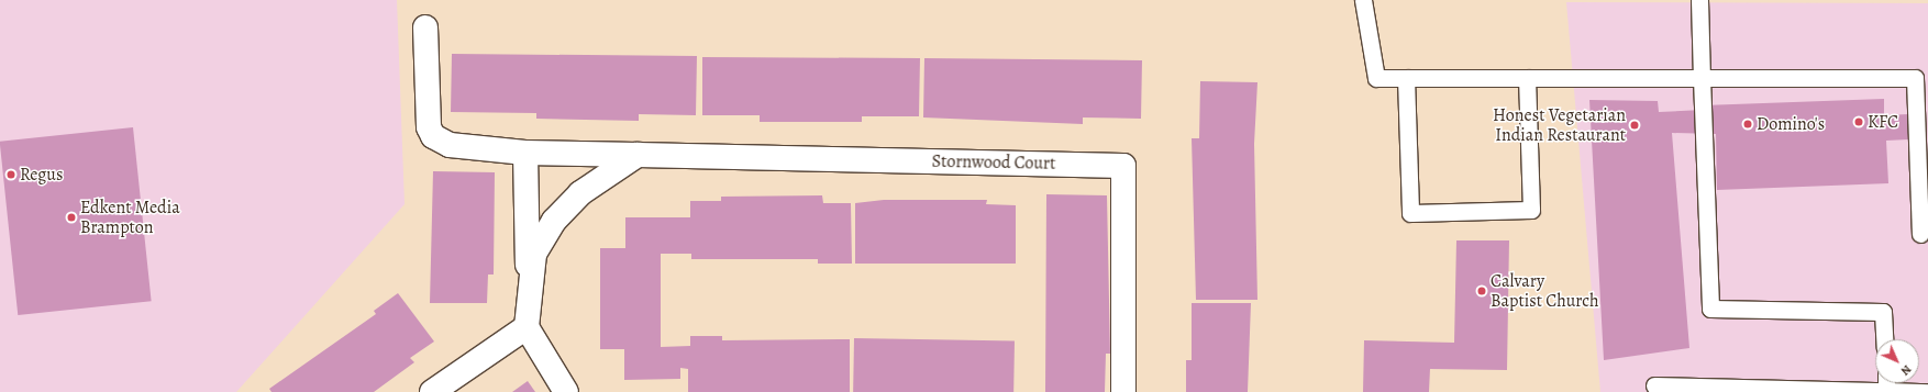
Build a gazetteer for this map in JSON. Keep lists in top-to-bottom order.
{
  "streets": {
    "street": ["Stornwood Court"]
  },
  "places": [
    "KFC",
    "Domino's",
    "Honest Vegetarian Indian Restaurant",
    "Regus",
    "Edkent Media Brampton",
    "Calvary Baptist Church"
  ],
  "north": "bottom right"
}
